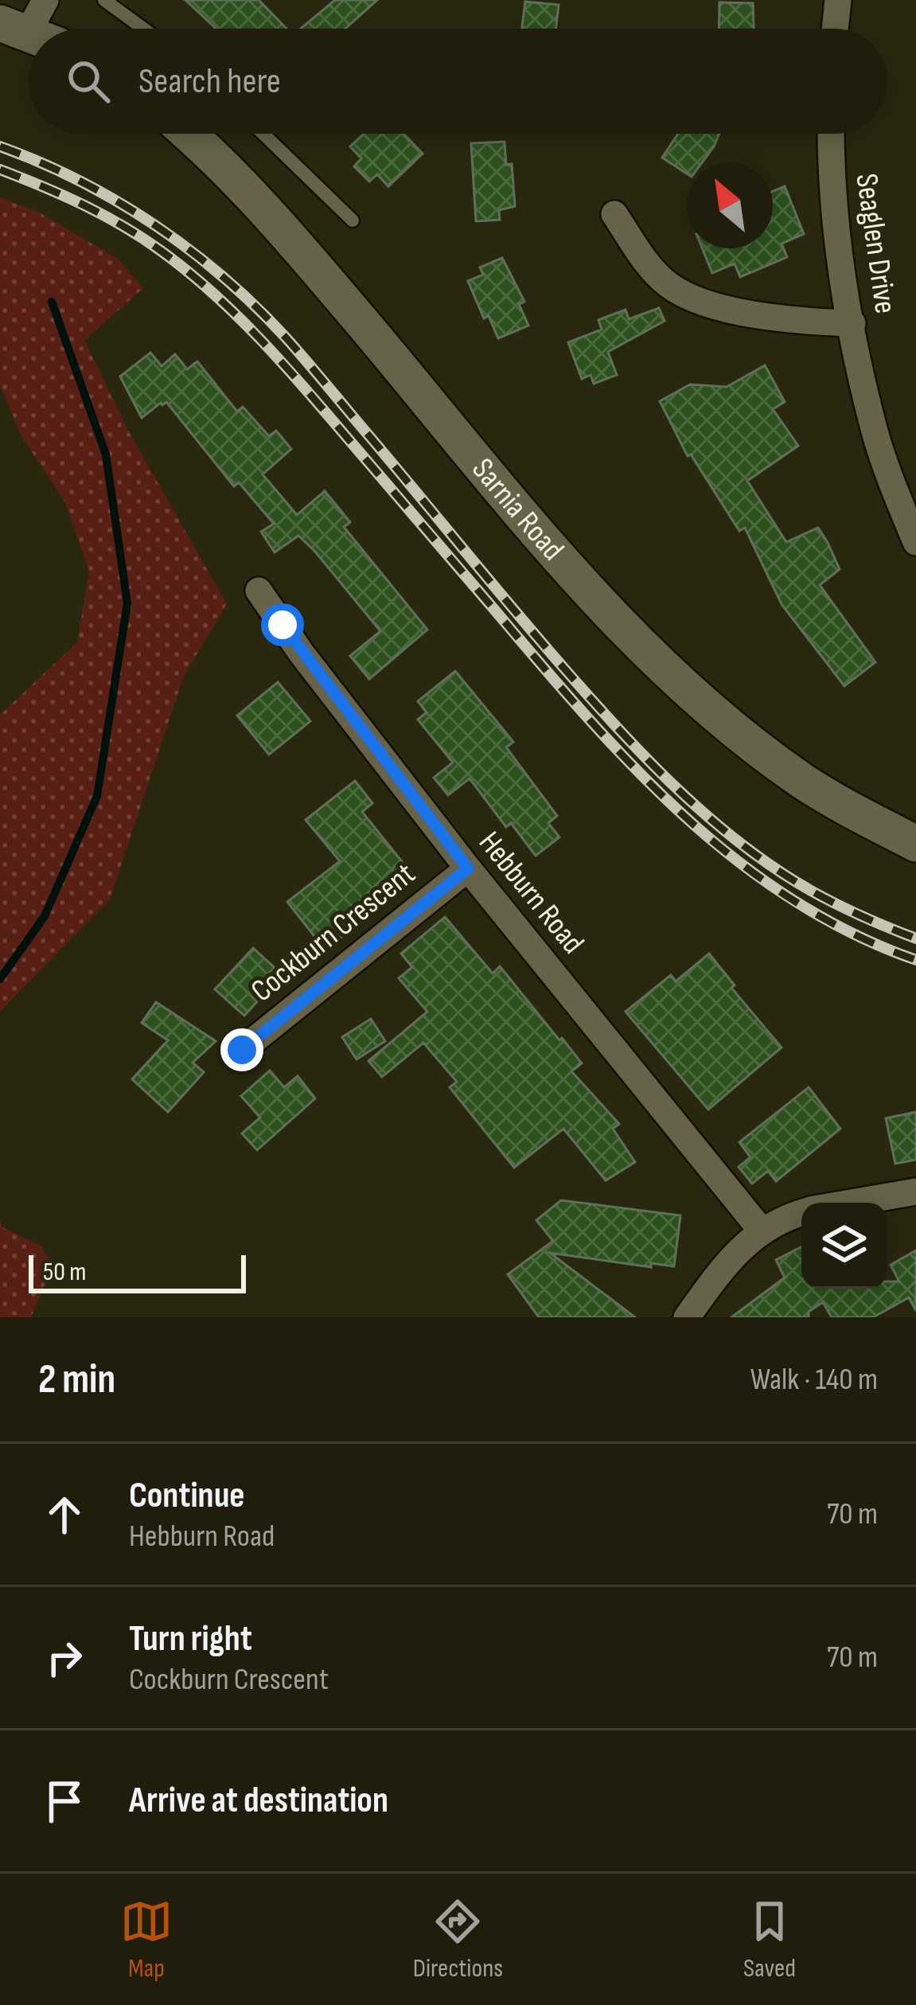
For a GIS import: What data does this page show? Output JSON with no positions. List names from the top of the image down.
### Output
{
  "streets": {
    "main road": ["Sarnia Road"],
    "street": ["Seaglen Drive", "Hebburn Road", "Cockburn Crescent"]
  },
  "crossings": [
    ["Hebburn Road", "Cockburn Crescent"]
  ],
  "scale_bar": "50 m",
  "north": "top left",
  "page": {
    "search": "Search here",
    "scale": "50 m",
    "heading": ["2 min", "Walk · 140 m"],
    "list": [
      ["Continue", "Hebburn Road", "70 m"],
      ["Turn right", "Cockburn Crescent", "70 m"],
      "Arrive at destination"
    ],
    "nav": ["Map", "Directions", "Saved"]
  }
}
